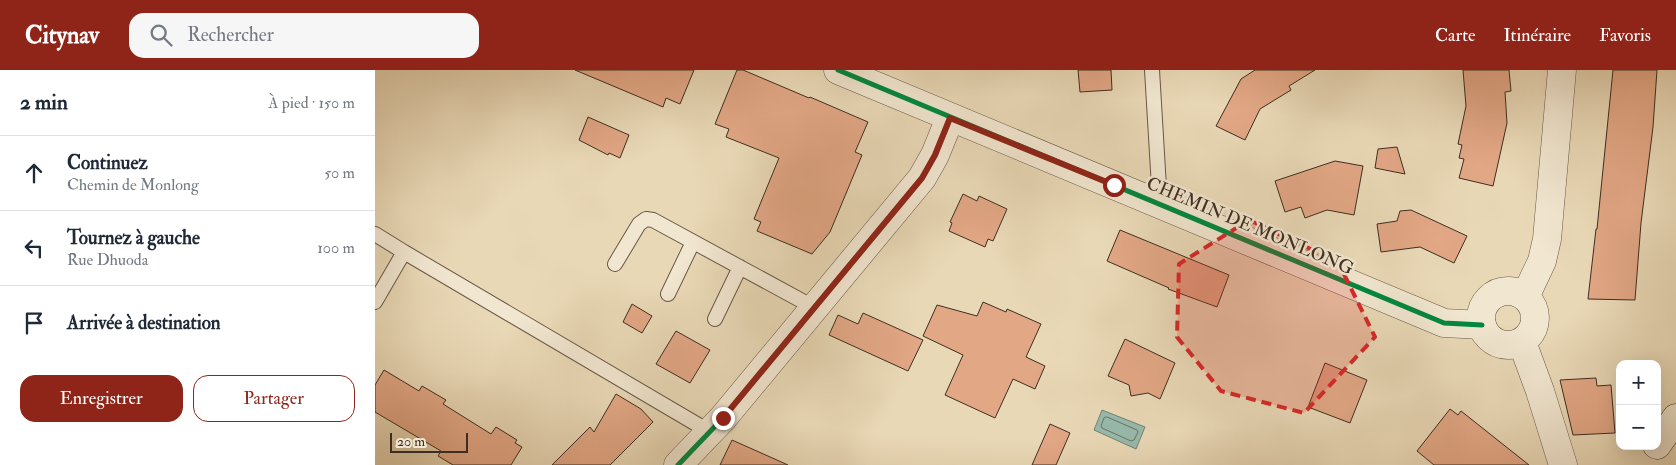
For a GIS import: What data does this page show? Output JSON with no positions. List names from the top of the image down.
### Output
{
  "streets": {
    "street": ["CHEMIN DE MONLONG"]
  },
  "scale_bar": "20 m",
  "page": {
    "header": "Citynav",
    "search": "Rechercher",
    "nav": ["Carte", "Itinéraire", "Favoris"],
    "heading": ["2 min", "À pied · 150 m"],
    "list": [
      ["Continuez", "Chemin de Monlong", "50 m"],
      ["Tournez à gauche", "Rue Dhuoda", "100 m"],
      "Arrivée à destination"
    ],
    "buttons": ["Enregistrer", "Partager"],
    "map_buttons": ["+", "−"],
    "scale": "20 m"
  }
}
